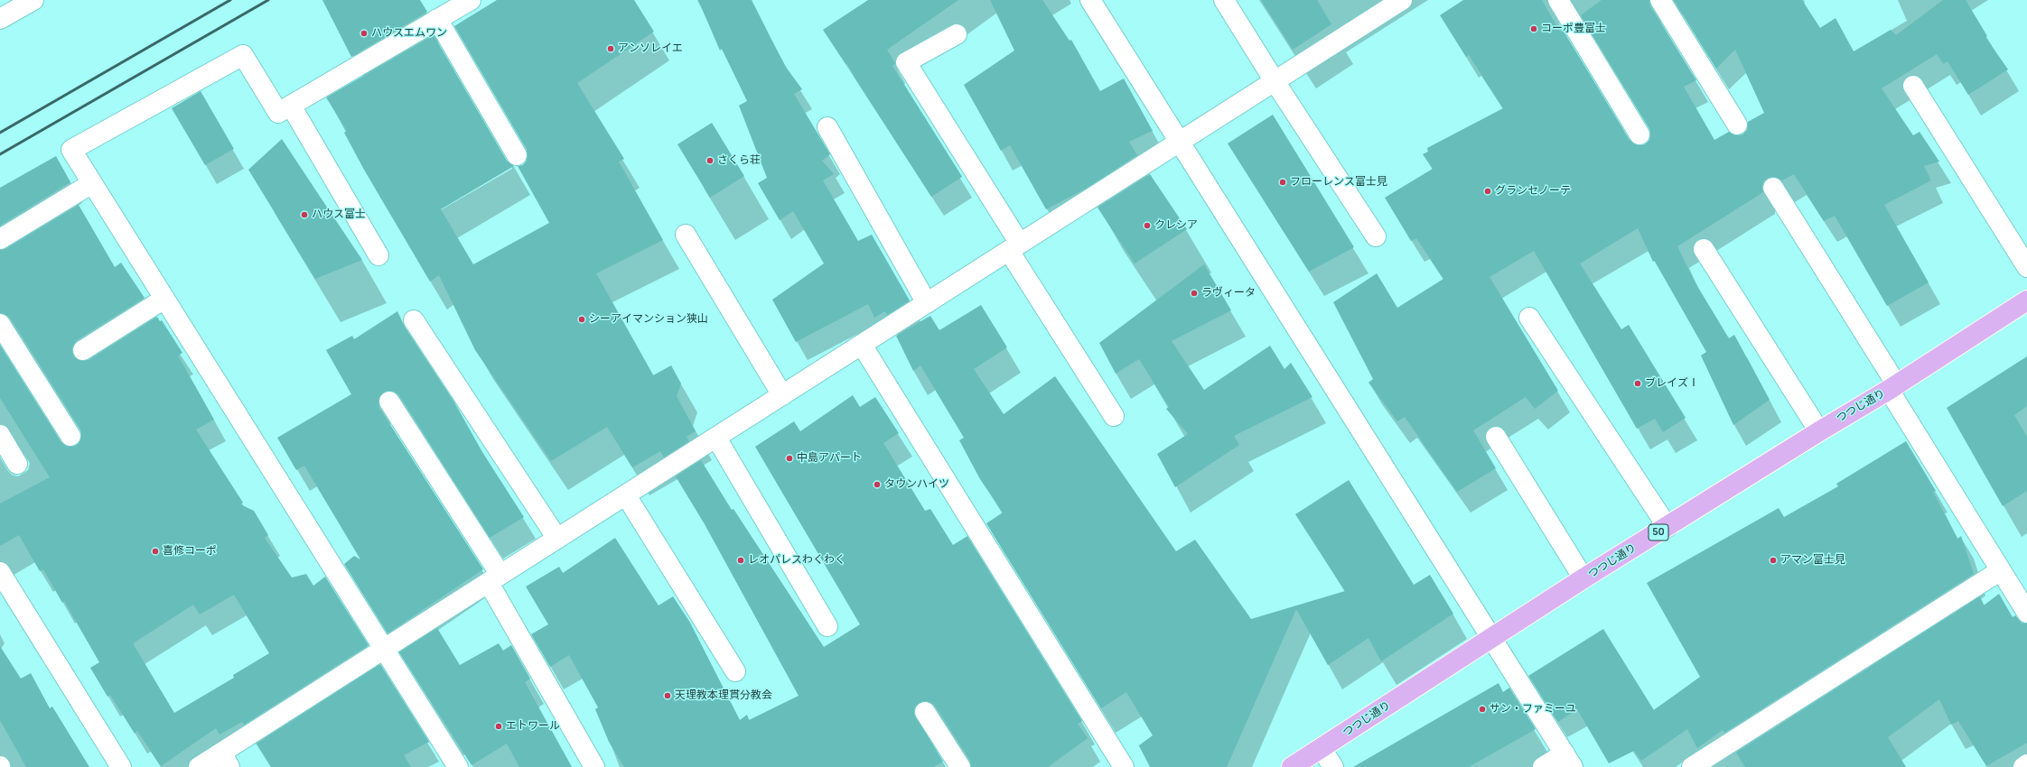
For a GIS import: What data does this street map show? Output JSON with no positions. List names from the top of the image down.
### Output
{
  "streets": {
    "main road": ["つつじ通り", "50"]
  },
  "places": [
    "コーポ豊富士",
    "ハウスエムワン",
    "アンソレイエ",
    "さくら荘",
    "フローレンス富士見",
    "グランセノーテ",
    "ハウス富士",
    "クレシア",
    "ラヴィータ",
    "シーアイマンション狭山",
    "ブレイズⅠ",
    "中島アパート",
    "タウンハイツ",
    "喜修コーポ",
    "レオパレスわくわく",
    "アマン富士見",
    "天理教本理貫分教会",
    "サン・ファミーユ",
    "エトワール"
  ]
}
